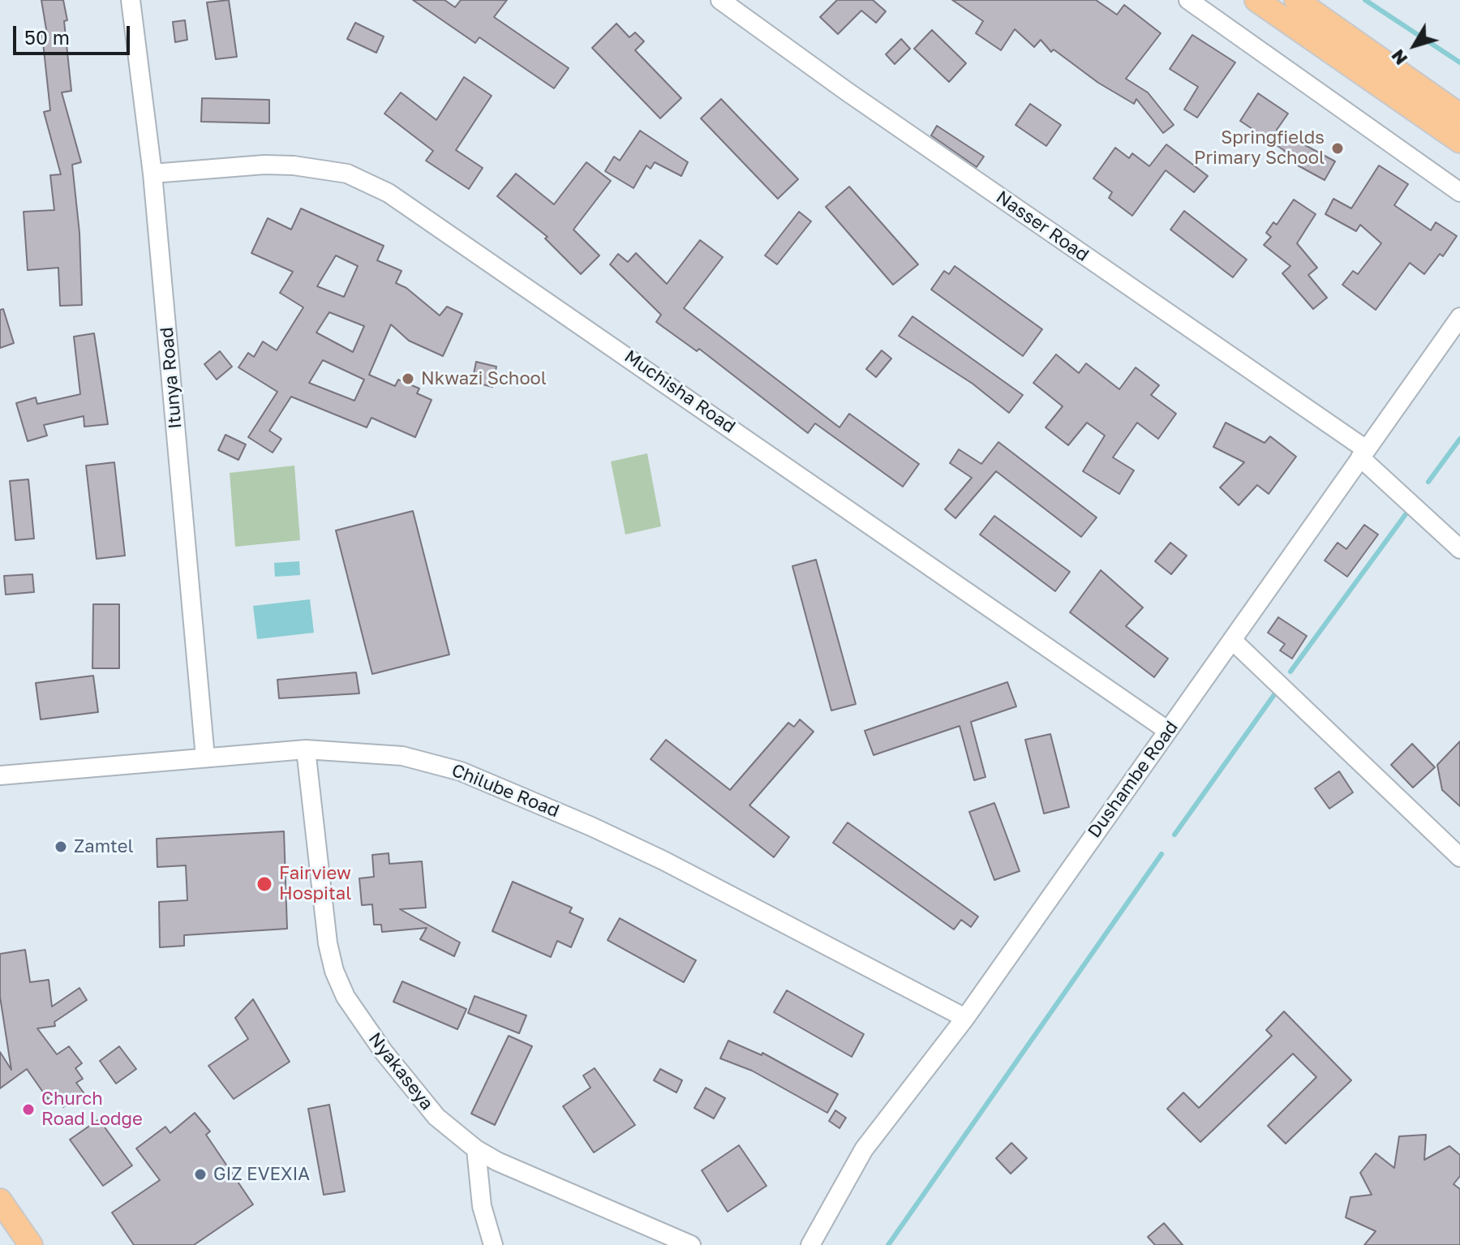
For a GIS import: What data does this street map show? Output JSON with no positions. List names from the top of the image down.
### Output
{
  "streets": {
    "street": [
      "Nasser Road",
      "Itunya Road",
      "Muchisha Road",
      "Dushambe Road",
      "Chilube Road",
      "Nyakaseya"
    ]
  },
  "crossings": [
    ["Nasser Road", "Dushambe Road"],
    ["Itunya Road", "Muchisha Road"],
    ["Itunya Road", "Chilube Road"],
    ["Muchisha Road", "Dushambe Road"],
    ["Dushambe Road", "Chilube Road"],
    ["Chilube Road", "Nyakaseya"]
  ],
  "places": [
    "Springfields Primary School",
    "Nkwazi School",
    "Zamtel",
    "Fairview Hospital",
    "Church Road Lodge",
    "GIZ EVEXIA"
  ],
  "scale_bar": "50 m",
  "north": "bottom left"
}
